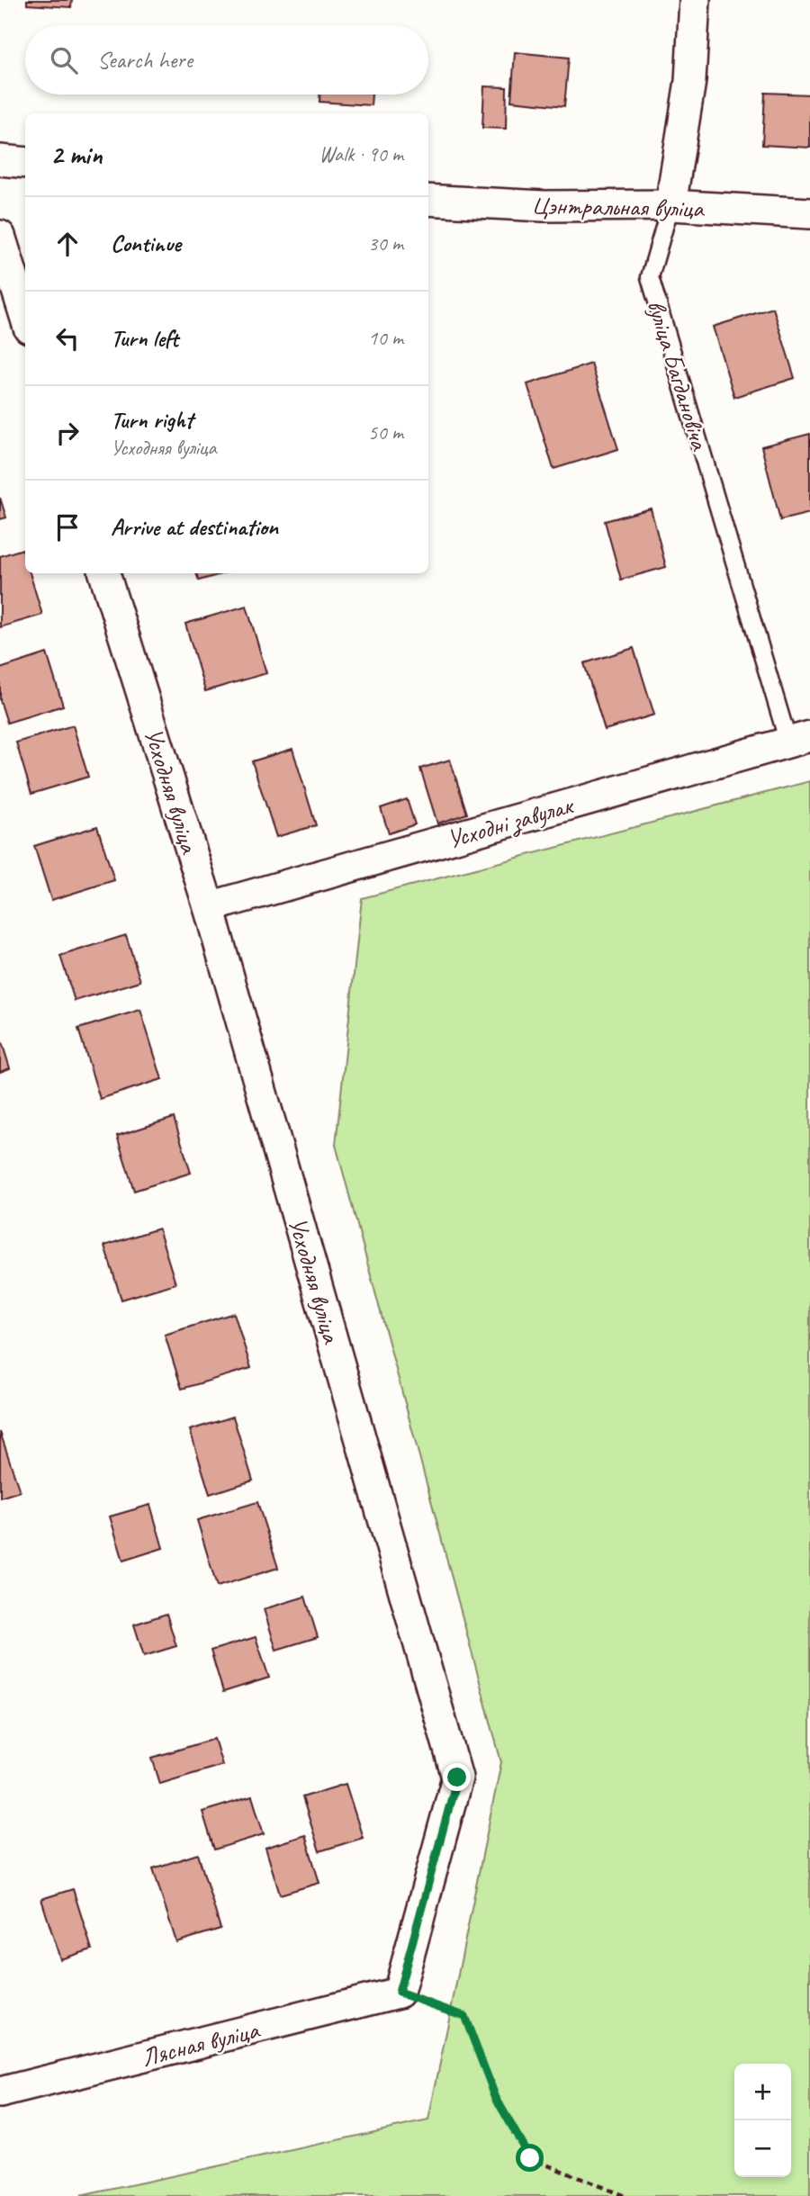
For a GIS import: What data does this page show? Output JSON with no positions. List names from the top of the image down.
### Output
{
  "streets": {
    "street": [
      "Цэнтральная вуліца",
      "вуліца Багдановіча",
      "Усходняя вуліца",
      "Усходні завулак",
      "Лясная вуліца"
    ]
  },
  "crossings": [
    ["Цэнтральная вуліца", "вуліца Багдановіча"],
    ["вуліца Багдановіча", "Усходні завулак"],
    ["Усходняя вуліца", "Усходні завулак"],
    ["Усходняя вуліца", "Лясная вуліца"]
  ],
  "page": {
    "search": "Search here",
    "heading": ["2 min", "Walk · 90 m"],
    "list": [
      ["Continue", "30 m"],
      ["Turn left", "10 m"],
      ["Turn right", "Усходняя вуліца", "50 m"],
      "Arrive at destination"
    ],
    "map_buttons": ["+", "−"]
  }
}
